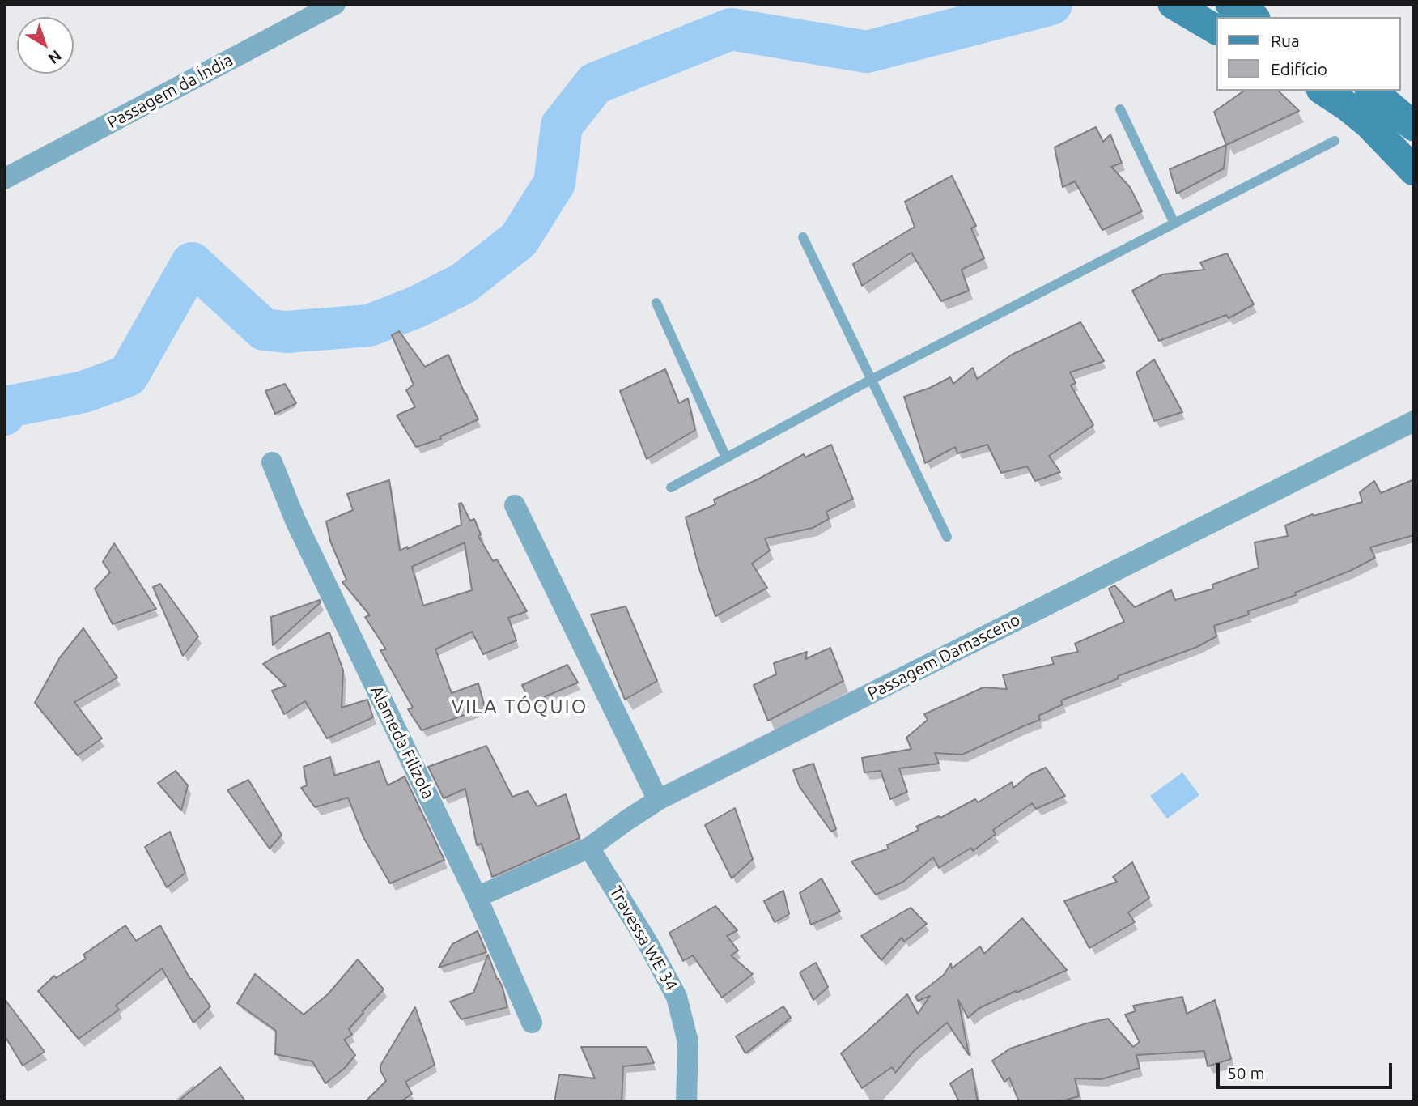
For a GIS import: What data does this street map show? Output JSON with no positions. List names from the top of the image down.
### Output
{
  "streets": {
    "street": [
      "Passagem da Índia",
      "Passagem Damasceno",
      "Alameda Filizola",
      "Travessa WE 34"
    ]
  },
  "crossings": [
    ["Passagem Damasceno", "Alameda Filizola"],
    ["Passagem Damasceno", "Travessa WE 34"]
  ],
  "districts": ["VILA TÓQUIO"],
  "legend": ["Rua", "Edifício"],
  "scale_bar": "50 m",
  "north": "bottom right"
}
